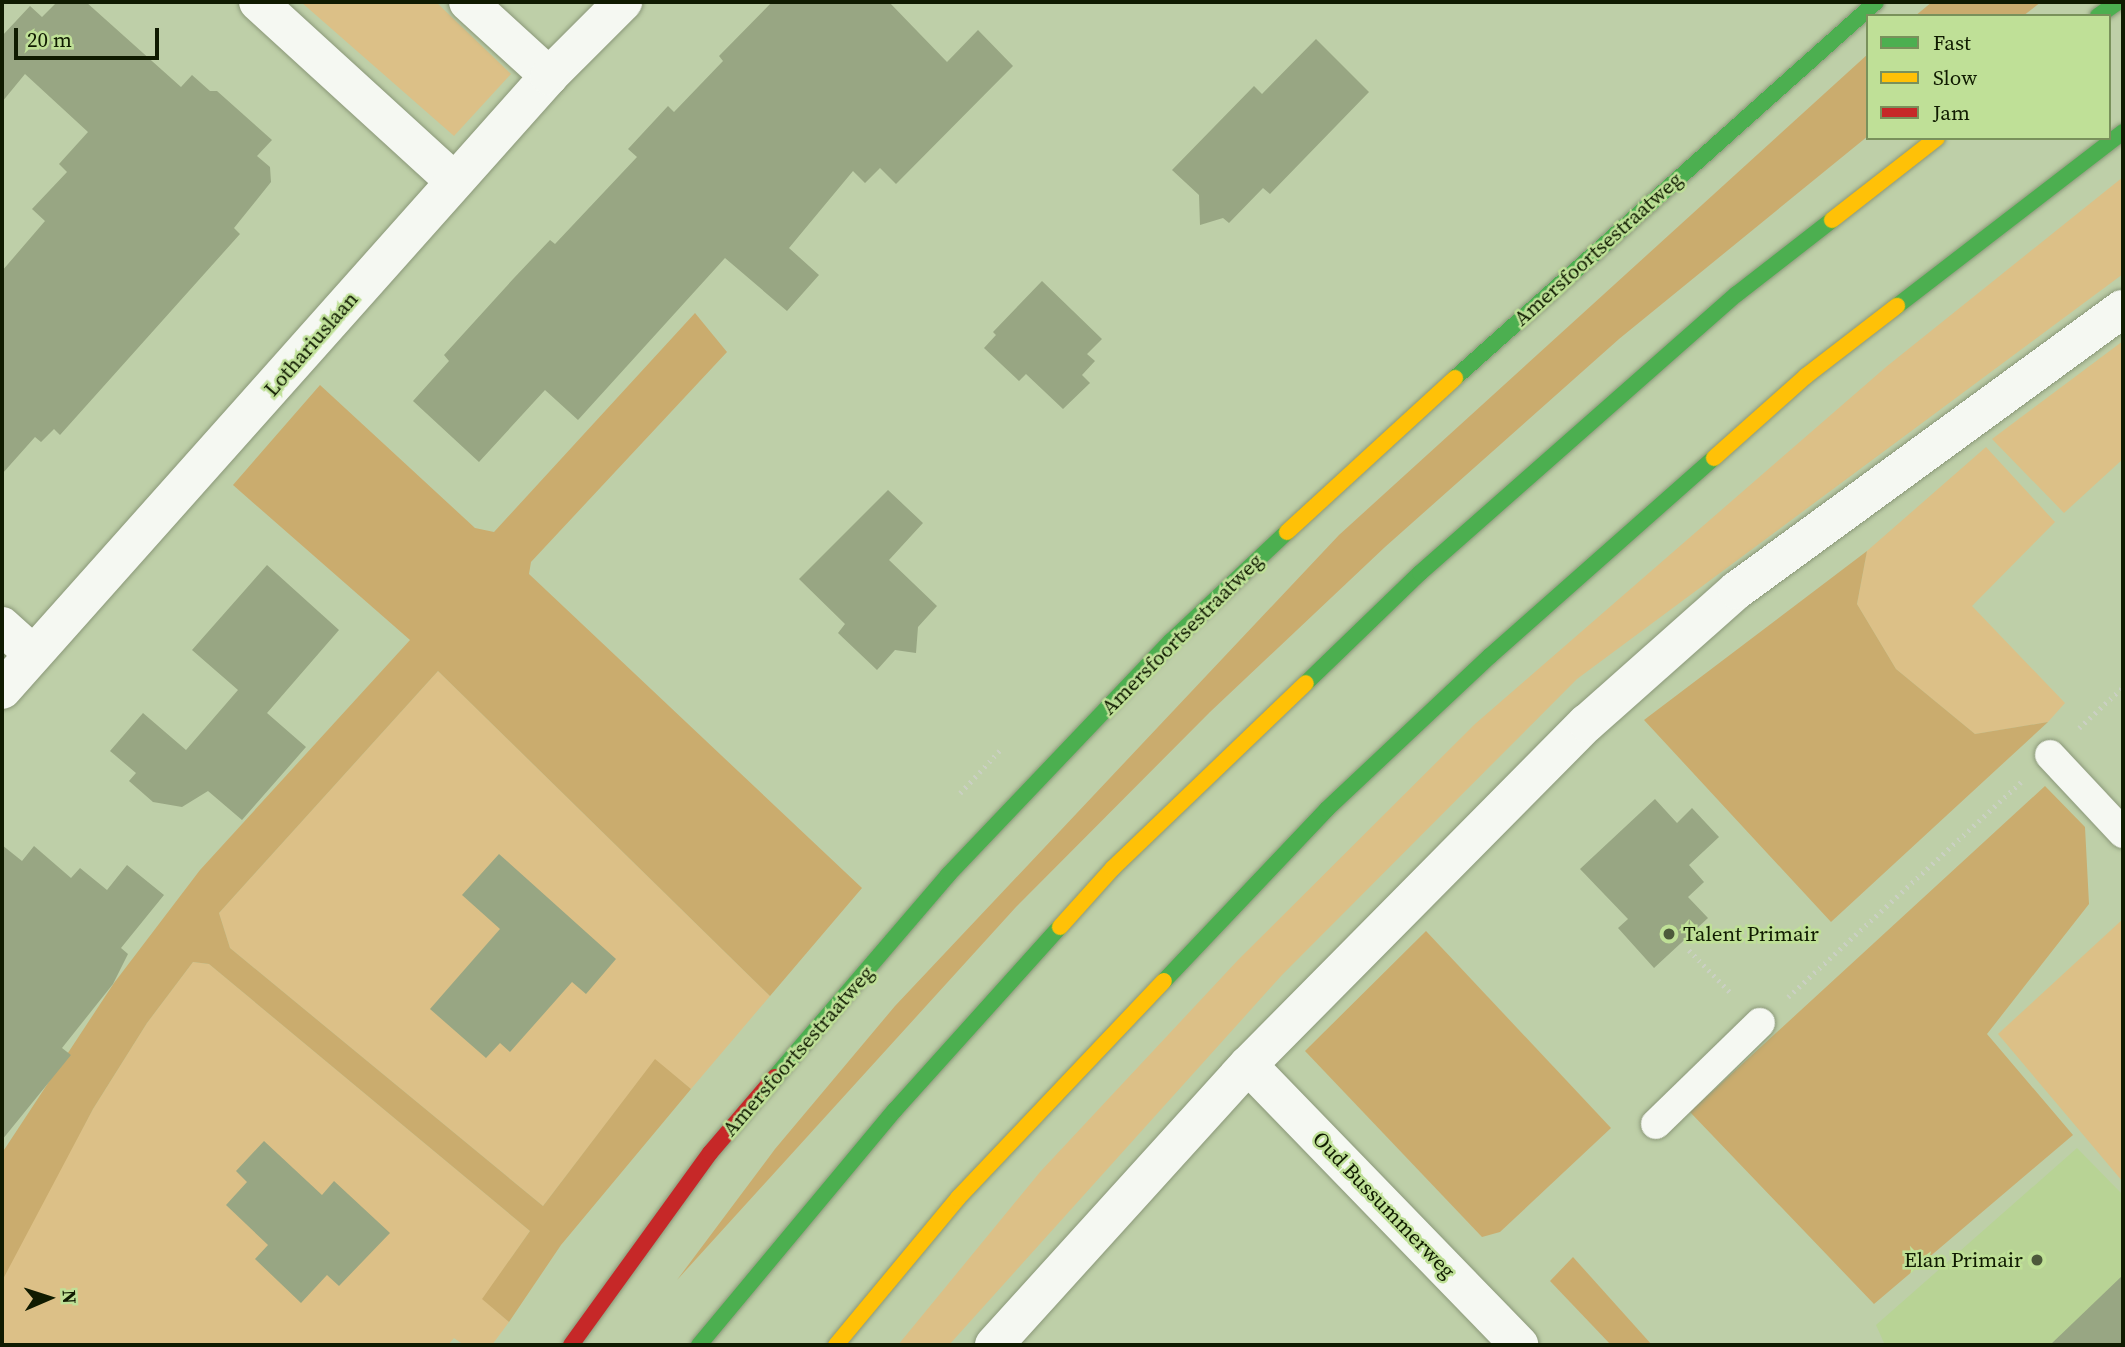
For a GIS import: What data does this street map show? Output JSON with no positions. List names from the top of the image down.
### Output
{
  "streets": {
    "main road": ["Amersfoortsestraatweg"],
    "street": ["Lothariuslaan", "Oud Bussummerweg"]
  },
  "places": ["Talent Primair", "Elan Primair"],
  "legend": ["Fast", "Slow", "Jam"],
  "scale_bar": "20 m",
  "north": "right"
}
